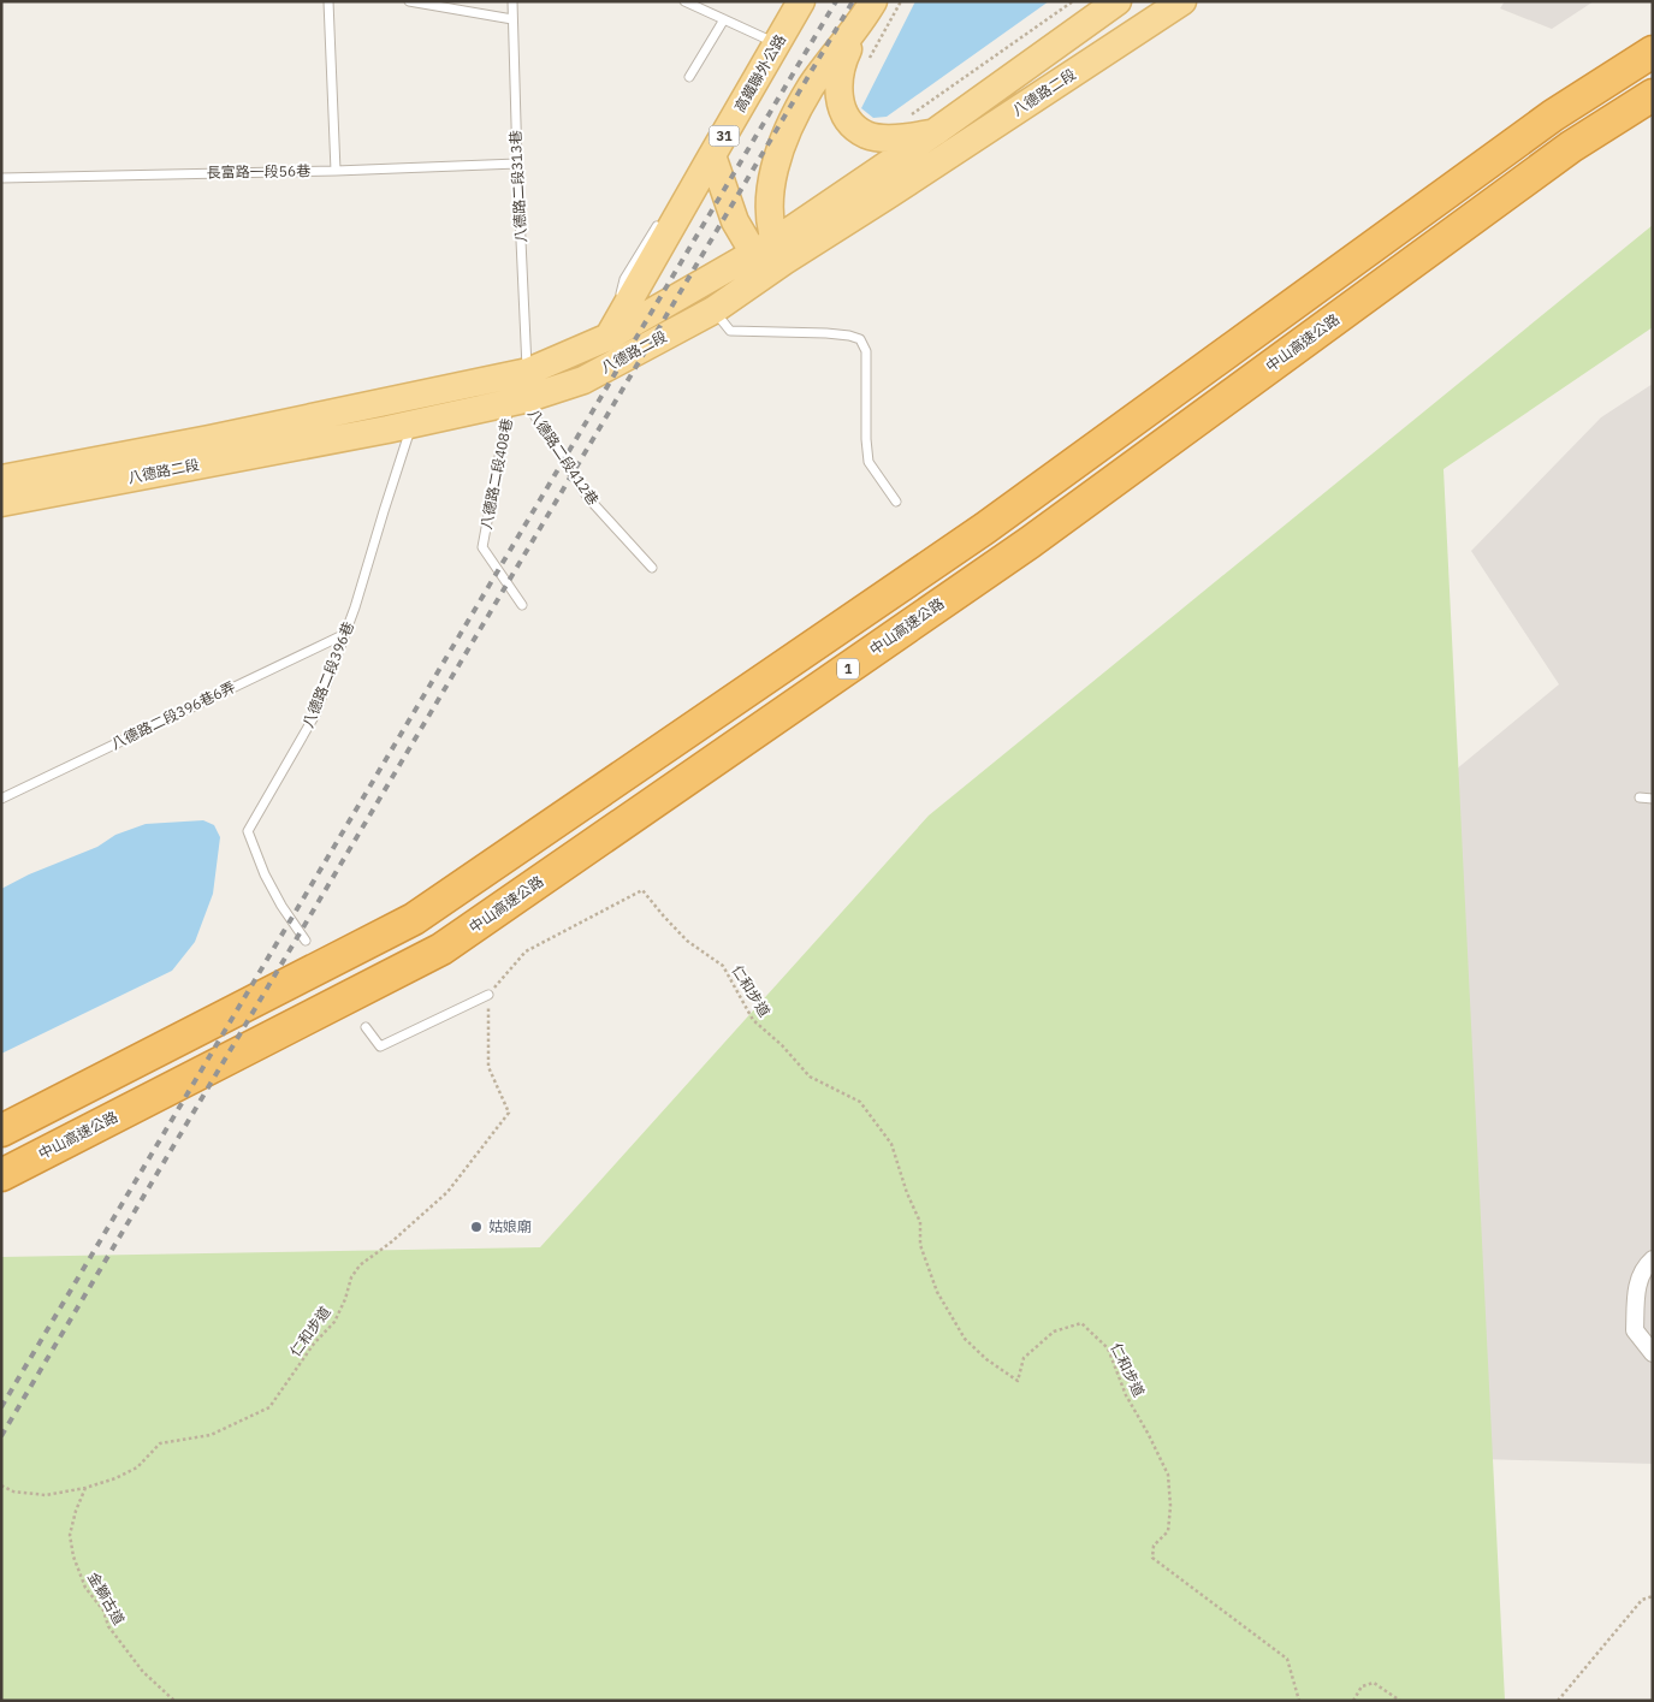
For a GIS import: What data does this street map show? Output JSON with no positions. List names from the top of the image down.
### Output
{
  "streets": {
    "highway": ["中山高速公路", "1"],
    "main road": ["高鐵聯外公路", "八德路二段", "31"],
    "lane": [
      "長富路一段56巷",
      "八德路二段313巷",
      "八德路二段412巷",
      "八德路二段408巷",
      "八德路二段396巷",
      "八德路二段396巷6弄"
    ],
    "path": ["仁和步道", "金獅古道"]
  },
  "crossings": [
    ["高鐵聯外公路", "31"],
    ["八德路二段", "31"],
    ["八德路二段", "八德路二段313巷"],
    ["八德路二段", "八德路二段412巷"],
    ["八德路二段", "八德路二段408巷"],
    ["八德路二段", "八德路二段396巷"],
    ["長富路一段56巷", "八德路二段313巷"],
    ["八德路二段412巷", "八德路二段408巷"],
    ["八德路二段396巷", "八德路二段396巷6弄"],
    ["仁和步道", "金獅古道"]
  ],
  "places": ["姑娘廟"]
}
